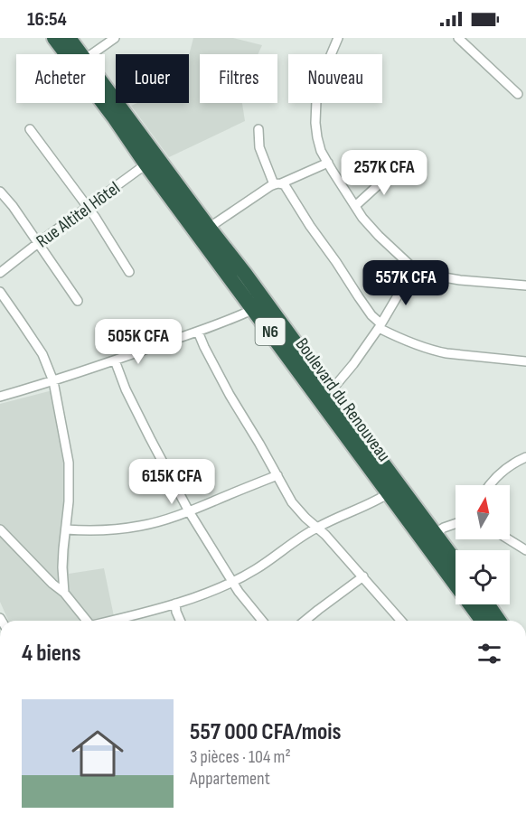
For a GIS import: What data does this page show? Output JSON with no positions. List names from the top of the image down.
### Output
{
  "streets": {
    "highway": ["N6", "Boulevard du Renouveau"],
    "street": ["Rue Altitel Hôtel"]
  },
  "crossings": [
    ["Rue Altitel Hôtel", "Boulevard du Renouveau"]
  ],
  "north": "top",
  "page": {
    "status": "16:54",
    "chip": [
      "Acheter",
      "Louer",
      "Filtres",
      "Nouveau"
    ],
    "price": [
      "257K CFA",
      "557K CFA",
      "505K CFA",
      "615K CFA"
    ],
    "heading": "4 biens",
    "list": [
      {
        "name": "557 000 CFA/mois",
        "note": "3 pièces · 104 m² · Appartement"
      }
    ]
  }
}
